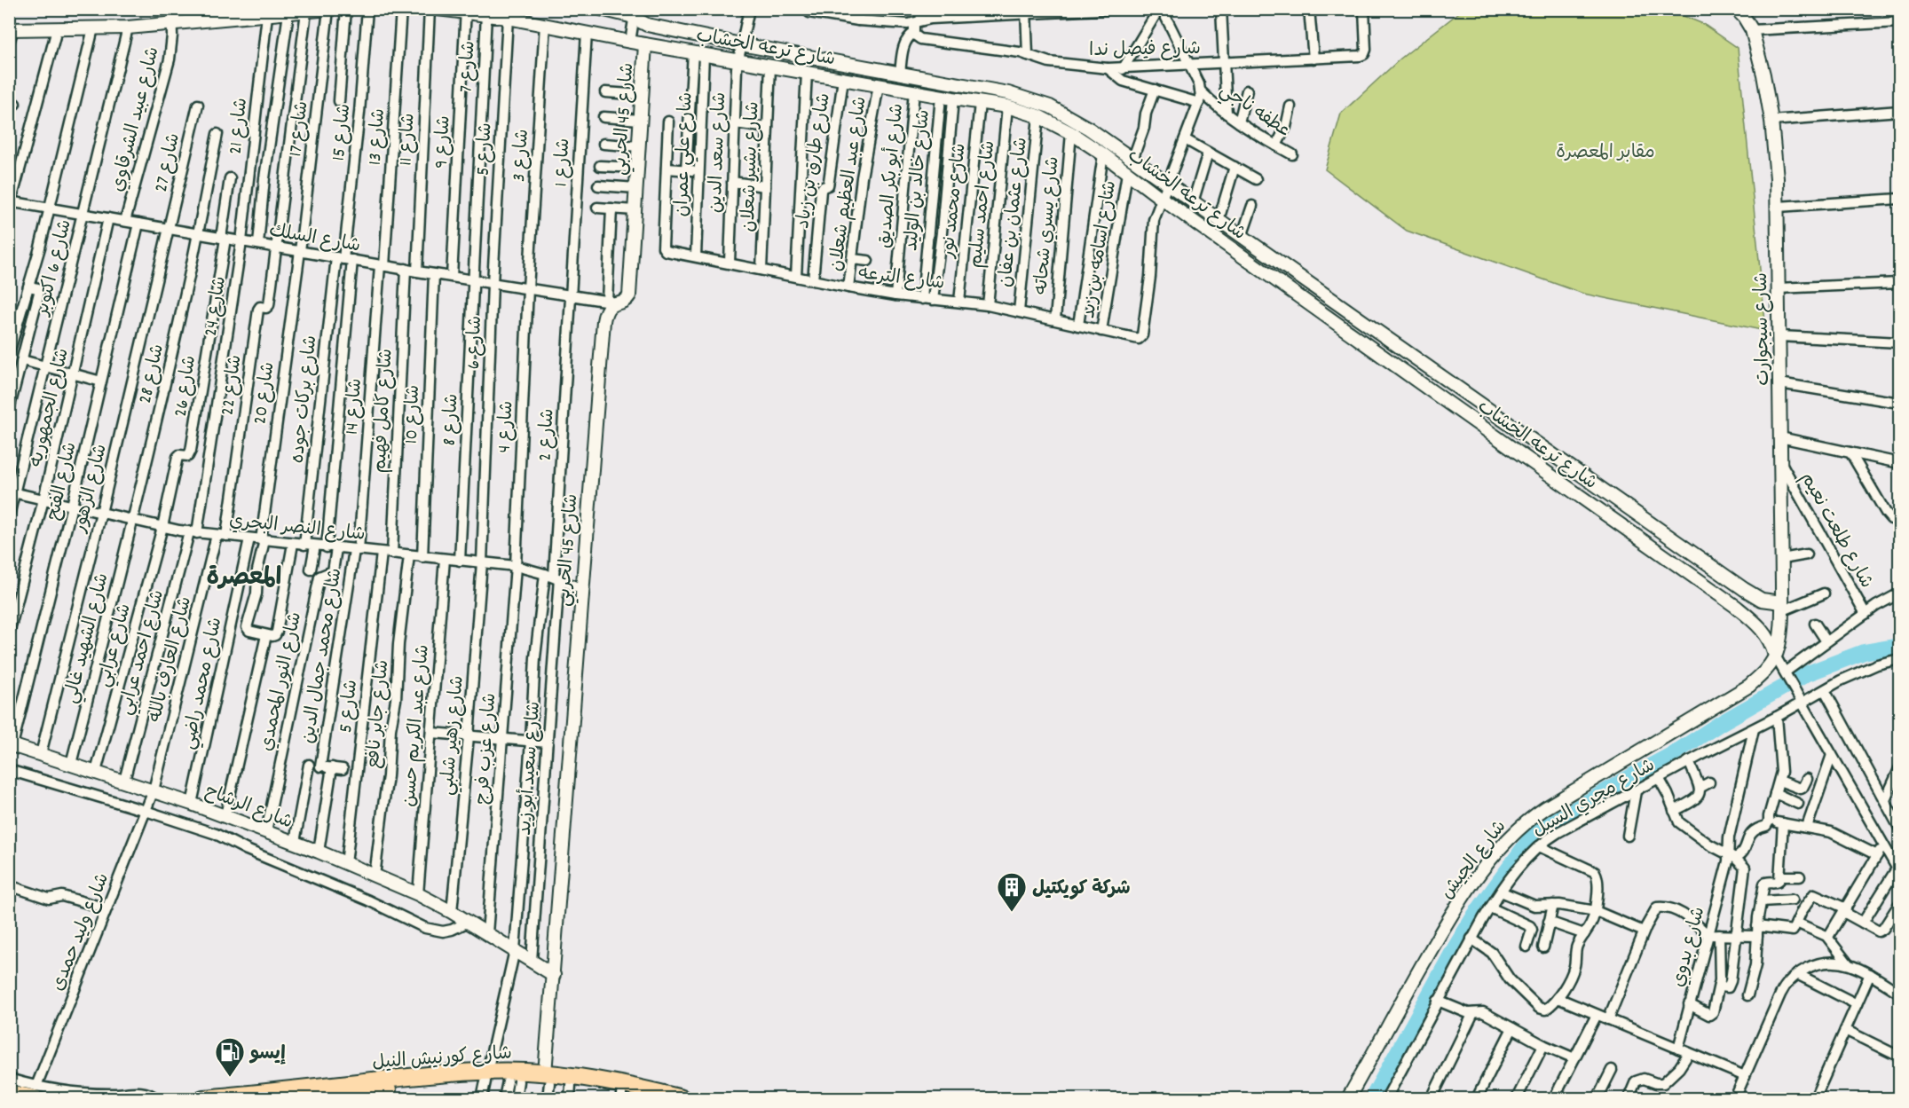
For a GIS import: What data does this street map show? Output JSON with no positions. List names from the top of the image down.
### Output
{
  "streets": {
    "highway": ["شارع كورنيش النيل"],
    "street": [
      "شارع ترعه الخشاب",
      "شارع فيصل ندا",
      "شارع 7",
      "عطفه ناجي",
      "شارع عبيد الشرقاوي",
      "شارع 45 الحربي",
      "شارع 21",
      "شارع 17",
      "شارع 15",
      "شارع 13",
      "شارع 11",
      "شارع 9",
      "شارع 5",
      "شارع سعد الدين",
      "شارع علي عمران",
      "شارع 3",
      "شارع طارق بن زياد",
      "شارع 27",
      "شارع 1",
      "شارع بشير شعلان",
      "شارع أبو بكر الصديق",
      "شارع خالد بن الوليد",
      "شارع عبد العظيم شعلان",
      "شارع محمد نور",
      "شارع احمد سليم",
      "شارع عثمان بن عفان",
      "شارع يسري شحاته",
      "شارع السلك",
      "شارع اسامه بن زيد",
      "شارع 6 اكتوبر",
      "شارع الترعه",
      "شارع 24",
      "شارع سيجوارت",
      "شارع 6",
      "شارع 28",
      "شارع 22",
      "شارع 26",
      "شارع 20",
      "شارع بركات جوده",
      "شارع 14",
      "شارع الجمهوريه",
      "شارع كامل فهيم",
      "شارع 10",
      "شارع 8",
      "شارع 4",
      "شارع 2",
      "شارع الفتح",
      "شارع الزهور",
      "شارع النصر البحري",
      "شارع طلعت نعيم",
      "شارع الشهيد غالي",
      "شارع عرابي",
      "شارع احمد عرابي",
      "شارع محمد جمال الدين",
      "شارع العارف بالله",
      "شارع النور المحمدي",
      "شارع محمد راضي",
      "شارع جابر نافع",
      "شارع عبد الكريم حسن",
      "شارع زهير شلبي",
      "شارع عزب فرج",
      "شارع سعيد أبو زيد",
      "شارع مجري السيل",
      "شارع الرشاح",
      "شارع الجيش",
      "شارع وليد حمدى",
      "شارع بدوي"
    ]
  },
  "crossings": [
    ["شارع ترعه الخشاب", "شارع 7"],
    ["شارع ترعه الخشاب", "شارع 45 الحربي"],
    ["شارع ترعه الخشاب", "شارع 9"],
    ["شارع ترعه الخشاب", "شارع 5"],
    ["شارع ترعه الخشاب", "شارع سعد الدين"],
    ["شارع ترعه الخشاب", "شارع علي عمران"],
    ["شارع ترعه الخشاب", "شارع 3"],
    ["شارع ترعه الخشاب", "شارع طارق بن زياد"],
    ["شارع ترعه الخشاب", "شارع 1"],
    ["شارع ترعه الخشاب", "شارع بشير شعلان"],
    ["شارع ترعه الخشاب", "شارع أبو بكر الصديق"],
    ["شارع ترعه الخشاب", "شارع خالد بن الوليد"],
    ["شارع ترعه الخشاب", "شارع عبد العظيم شعلان"],
    ["شارع ترعه الخشاب", "شارع محمد نور"],
    ["شارع ترعه الخشاب", "شارع احمد سليم"],
    ["شارع ترعه الخشاب", "شارع عثمان بن عفان"],
    ["شارع ترعه الخشاب", "شارع يسري شحاته"],
    ["شارع ترعه الخشاب", "شارع اسامه بن زيد"],
    ["شارع ترعه الخشاب", "شارع الترعه"],
    ["شارع ترعه الخشاب", "شارع سيجوارت"],
    ["شارع ترعه الخشاب", "شارع مجري السيل"],
    ["شارع ترعه الخشاب", "شارع الجيش"],
    ["شارع 7", "شارع السلك"],
    ["شارع 7", "شارع 8"],
    ["شارع عبيد الشرقاوي", "شارع السلك"],
    ["شارع 45 الحربي", "شارع السلك"],
    ["شارع 45 الحربي", "شارع النصر البحري"],
    ["شارع 45 الحربي", "شارع الرشاح"],
    ["شارع 45 الحربي", "شارع كورنيش النيل"],
    ["شارع 21", "شارع السلك"],
    ["شارع 21", "شارع 24"],
    ["شارع 17", "شارع السلك"],
    ["شارع 17", "شارع 20"],
    ["شارع 15", "شارع السلك"],
    ["شارع 15", "شارع بركات جوده"],
    ["شارع 13", "شارع السلك"],
    ["شارع 13", "شارع 14"],
    ["شارع 11", "شارع السلك"],
    ["شارع 9", "شارع السلك"],
    ["شارع 5", "شارع السلك"],
    ["شارع 5", "شارع 6"],
    ["شارع 5", "شارع النصر البحري"],
    ["شارع 5", "شارع الرشاح"],
    ["شارع سعد الدين", "شارع الترعه"],
    ["شارع علي عمران", "شارع الترعه"],
    ["شارع 3", "شارع السلك"],
    ["شارع 3", "شارع 4"],
    ["شارع طارق بن زياد", "شارع الترعه"],
    ["شارع 27", "شارع السلك"],
    ["شارع 27", "شارع الزهور"],
    ["شارع 1", "شارع السلك"],
    ["شارع 1", "شارع 2"],
    ["شارع بشير شعلان", "شارع الترعه"],
    ["شارع أبو بكر الصديق", "شارع الترعه"],
    ["شارع خالد بن الوليد", "شارع الترعه"],
    ["شارع عبد العظيم شعلان", "شارع الترعه"],
    ["شارع محمد نور", "شارع الترعه"],
    ["شارع احمد سليم", "شارع الترعه"],
    ["شارع عثمان بن عفان", "شارع الترعه"],
    ["شارع يسري شحاته", "شارع الترعه"],
    ["شارع السلك", "شارع 6 اكتوبر"],
    ["شارع السلك", "شارع 24"],
    ["شارع السلك", "شارع 6"],
    ["شارع السلك", "شارع 28"],
    ["شارع السلك", "شارع 22"],
    ["شارع السلك", "شارع 26"],
    ["شارع السلك", "شارع 20"],
    ["شارع السلك", "شارع بركات جوده"],
    ["شارع السلك", "شارع 14"],
    ["شارع السلك", "شارع الجمهوريه"],
    ["شارع السلك", "شارع كامل فهيم"],
    ["شارع السلك", "شارع 10"],
    ["شارع السلك", "شارع 8"],
    ["شارع السلك", "شارع 4"],
    ["شارع السلك", "شارع 2"],
    ["شارع السلك", "شارع الفتح"],
    ["شارع السلك", "شارع الزهور"],
    ["شارع اسامه بن زيد", "شارع الترعه"],
    ["شارع 6 اكتوبر", "شارع النصر البحري"],
    ["شارع 24", "شارع النصر البحري"],
    ["شارع 24", "شارع احمد عرابي"],
    ["شارع سيجوارت", "شارع طلعت نعيم"],
    ["شارع سيجوارت", "شارع الجيش"],
    ["شارع 6", "شارع النصر البحري"],
    ["شارع 6", "شارع زهير شلبي"],
    ["شارع 28", "شارع النصر البحري"],
    ["شارع 28", "شارع الشهيد غالي"],
    ["شارع 22", "شارع النصر البحري"],
    ["شارع 22", "شارع العارف بالله"],
    ["شارع 26", "شارع النصر البحري"],
    ["شارع 26", "شارع عرابي"],
    ["شارع 20", "شارع النصر البحري"],
    ["شارع بركات جوده", "شارع النصر البحري"],
    ["شارع 14", "شارع النصر البحري"],
    ["شارع 14", "شارع محمد جمال الدين"],
    ["شارع الجمهوريه", "شارع النصر البحري"],
    ["شارع كامل فهيم", "شارع النصر البحري"],
    ["شارع 10", "شارع النصر البحري"],
    ["شارع 8", "شارع النصر البحري"],
    ["شارع 4", "شارع النصر البحري"],
    ["شارع 4", "شارع عزب فرج"],
    ["شارع 2", "شارع النصر البحري"],
    ["شارع 2", "شارع سعيد أبو زيد"],
    ["شارع الفتح", "شارع النصر البحري"],
    ["شارع الفتح", "شارع الرشاح"],
    ["شارع الزهور", "شارع النصر البحري"],
    ["شارع الزهور", "شارع الرشاح"],
    ["شارع النصر البحري", "شارع الشهيد غالي"],
    ["شارع النصر البحري", "شارع عرابي"],
    ["شارع النصر البحري", "شارع احمد عرابي"],
    ["شارع النصر البحري", "شارع محمد جمال الدين"],
    ["شارع النصر البحري", "شارع العارف بالله"],
    ["شارع النصر البحري", "شارع النور المحمدي"],
    ["شارع النصر البحري", "شارع محمد راضي"],
    ["شارع النصر البحري", "شارع جابر نافع"],
    ["شارع النصر البحري", "شارع عبد الكريم حسن"],
    ["شارع النصر البحري", "شارع زهير شلبي"],
    ["شارع النصر البحري", "شارع عزب فرج"],
    ["شارع النصر البحري", "شارع سعيد أبو زيد"],
    ["شارع الشهيد غالي", "شارع الرشاح"],
    ["شارع عرابي", "شارع الرشاح"],
    ["شارع احمد عرابي", "شارع الرشاح"],
    ["شارع العارف بالله", "شارع الرشاح"],
    ["شارع العارف بالله", "شارع وليد حمدى"],
    ["شارع النور المحمدي", "شارع الرشاح"],
    ["شارع محمد راضي", "شارع الرشاح"],
    ["شارع جابر نافع", "شارع الرشاح"],
    ["شارع عبد الكريم حسن", "شارع الرشاح"],
    ["شارع زهير شلبي", "شارع الرشاح"],
    ["شارع عزب فرج", "شارع الرشاح"],
    ["شارع سعيد أبو زيد", "شارع الرشاح"],
    ["شارع الرشاح", "شارع وليد حمدى"]
  ],
  "districts": ["المعصرة"],
  "parks": ["مقابر المعصرة"],
  "places": {
    "building": ["شركة كويكتيل"],
    "fuel station": ["إيسو"]
  }
}
